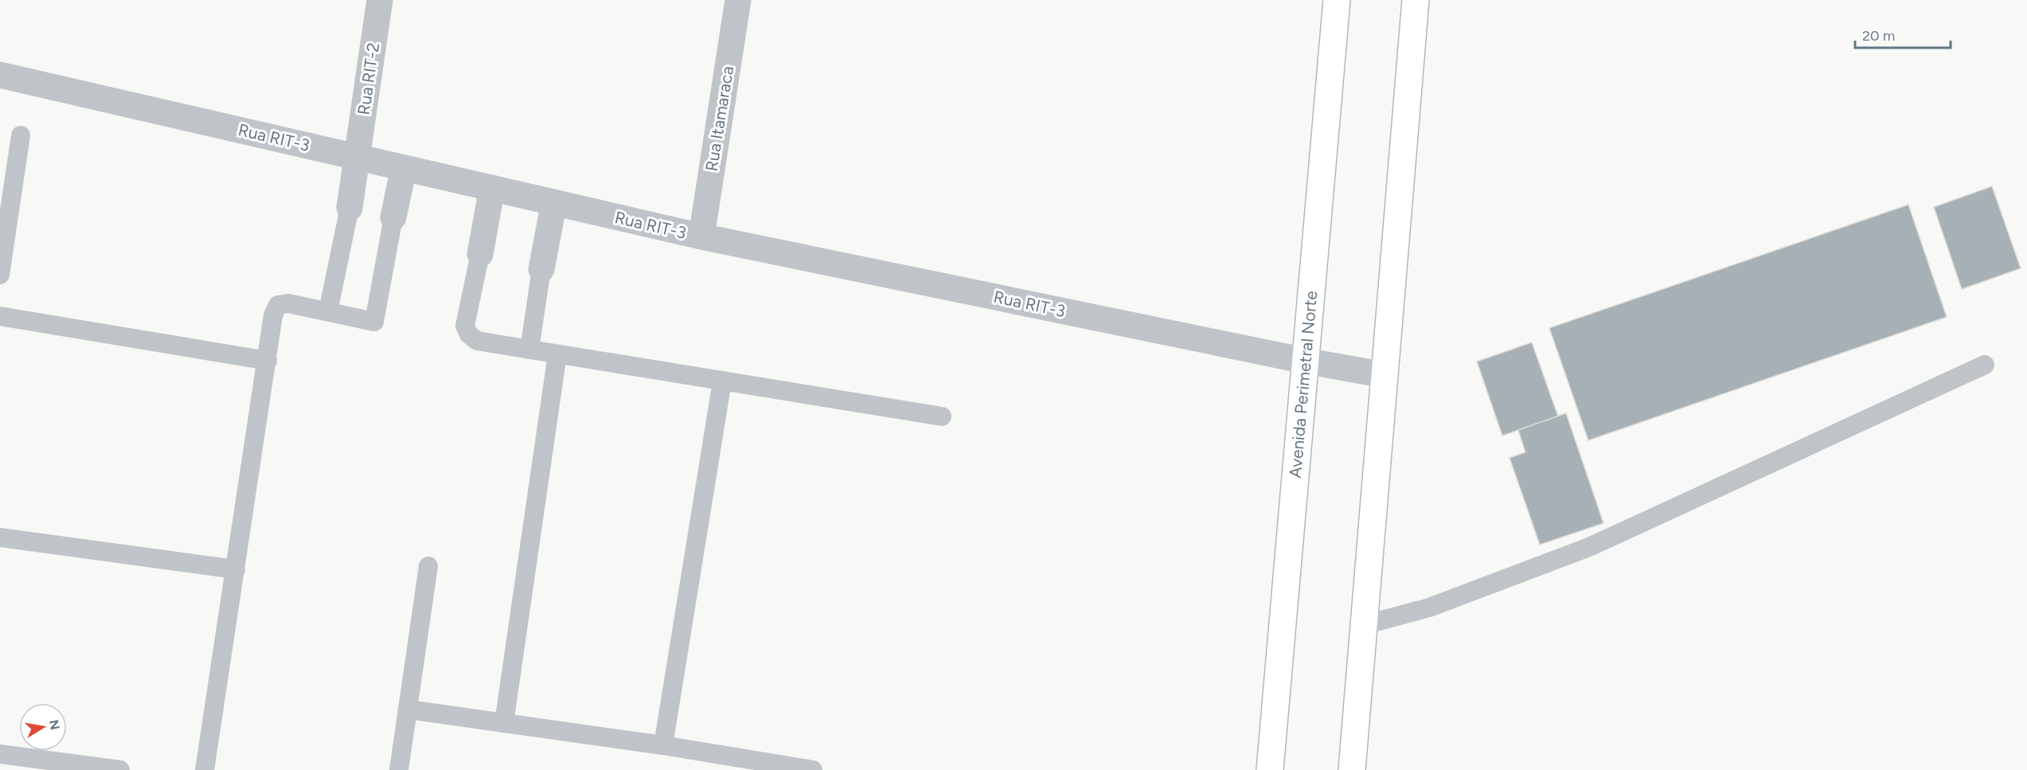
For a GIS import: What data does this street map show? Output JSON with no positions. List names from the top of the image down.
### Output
{
  "streets": {
    "highway": ["Avenida Perimetral Norte"],
    "street": ["Rua RIT-2", "Rua Itamaraca", "Rua RIT-3"]
  },
  "crossings": [
    ["Rua RIT-2", "Rua RIT-3"],
    ["Rua Itamaraca", "Rua RIT-3"],
    ["Rua RIT-3", "Avenida Perimetral Norte"]
  ],
  "scale_bar": "20 m",
  "north": "right"
}
